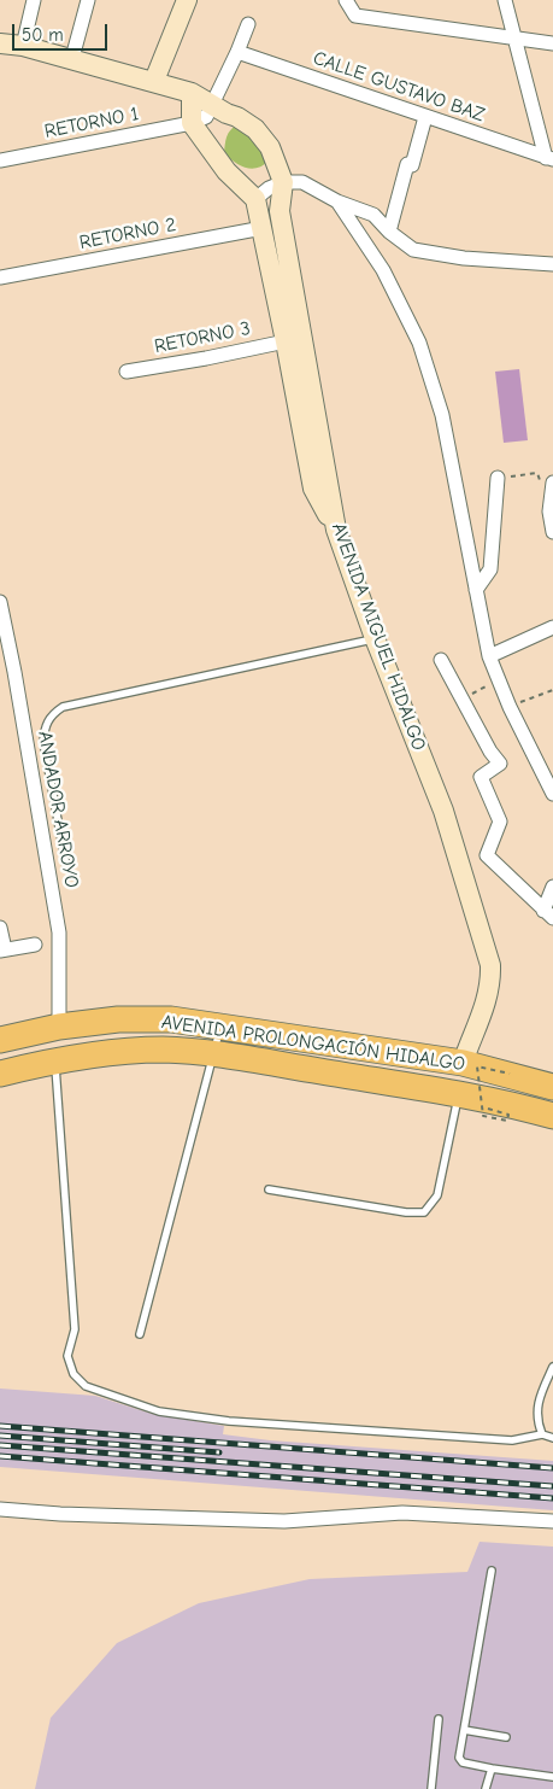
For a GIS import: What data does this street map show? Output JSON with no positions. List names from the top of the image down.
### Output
{
  "streets": {
    "highway": ["AVENIDA PROLONGACIÓN HIDALGO"],
    "street": [
      "CALLE GUSTAVO BAZ",
      "RETORNO 1",
      "RETORNO 2",
      "RETORNO 3",
      "AVENIDA MIGUEL HIDALGO",
      "ANDADOR ARROYO"
    ]
  },
  "crossings": [
    ["AVENIDA MIGUEL HIDALGO", "AVENIDA PROLONGACIÓN HIDALGO"],
    ["ANDADOR ARROYO", "AVENIDA PROLONGACIÓN HIDALGO"]
  ],
  "scale_bar": "50 m"
}
